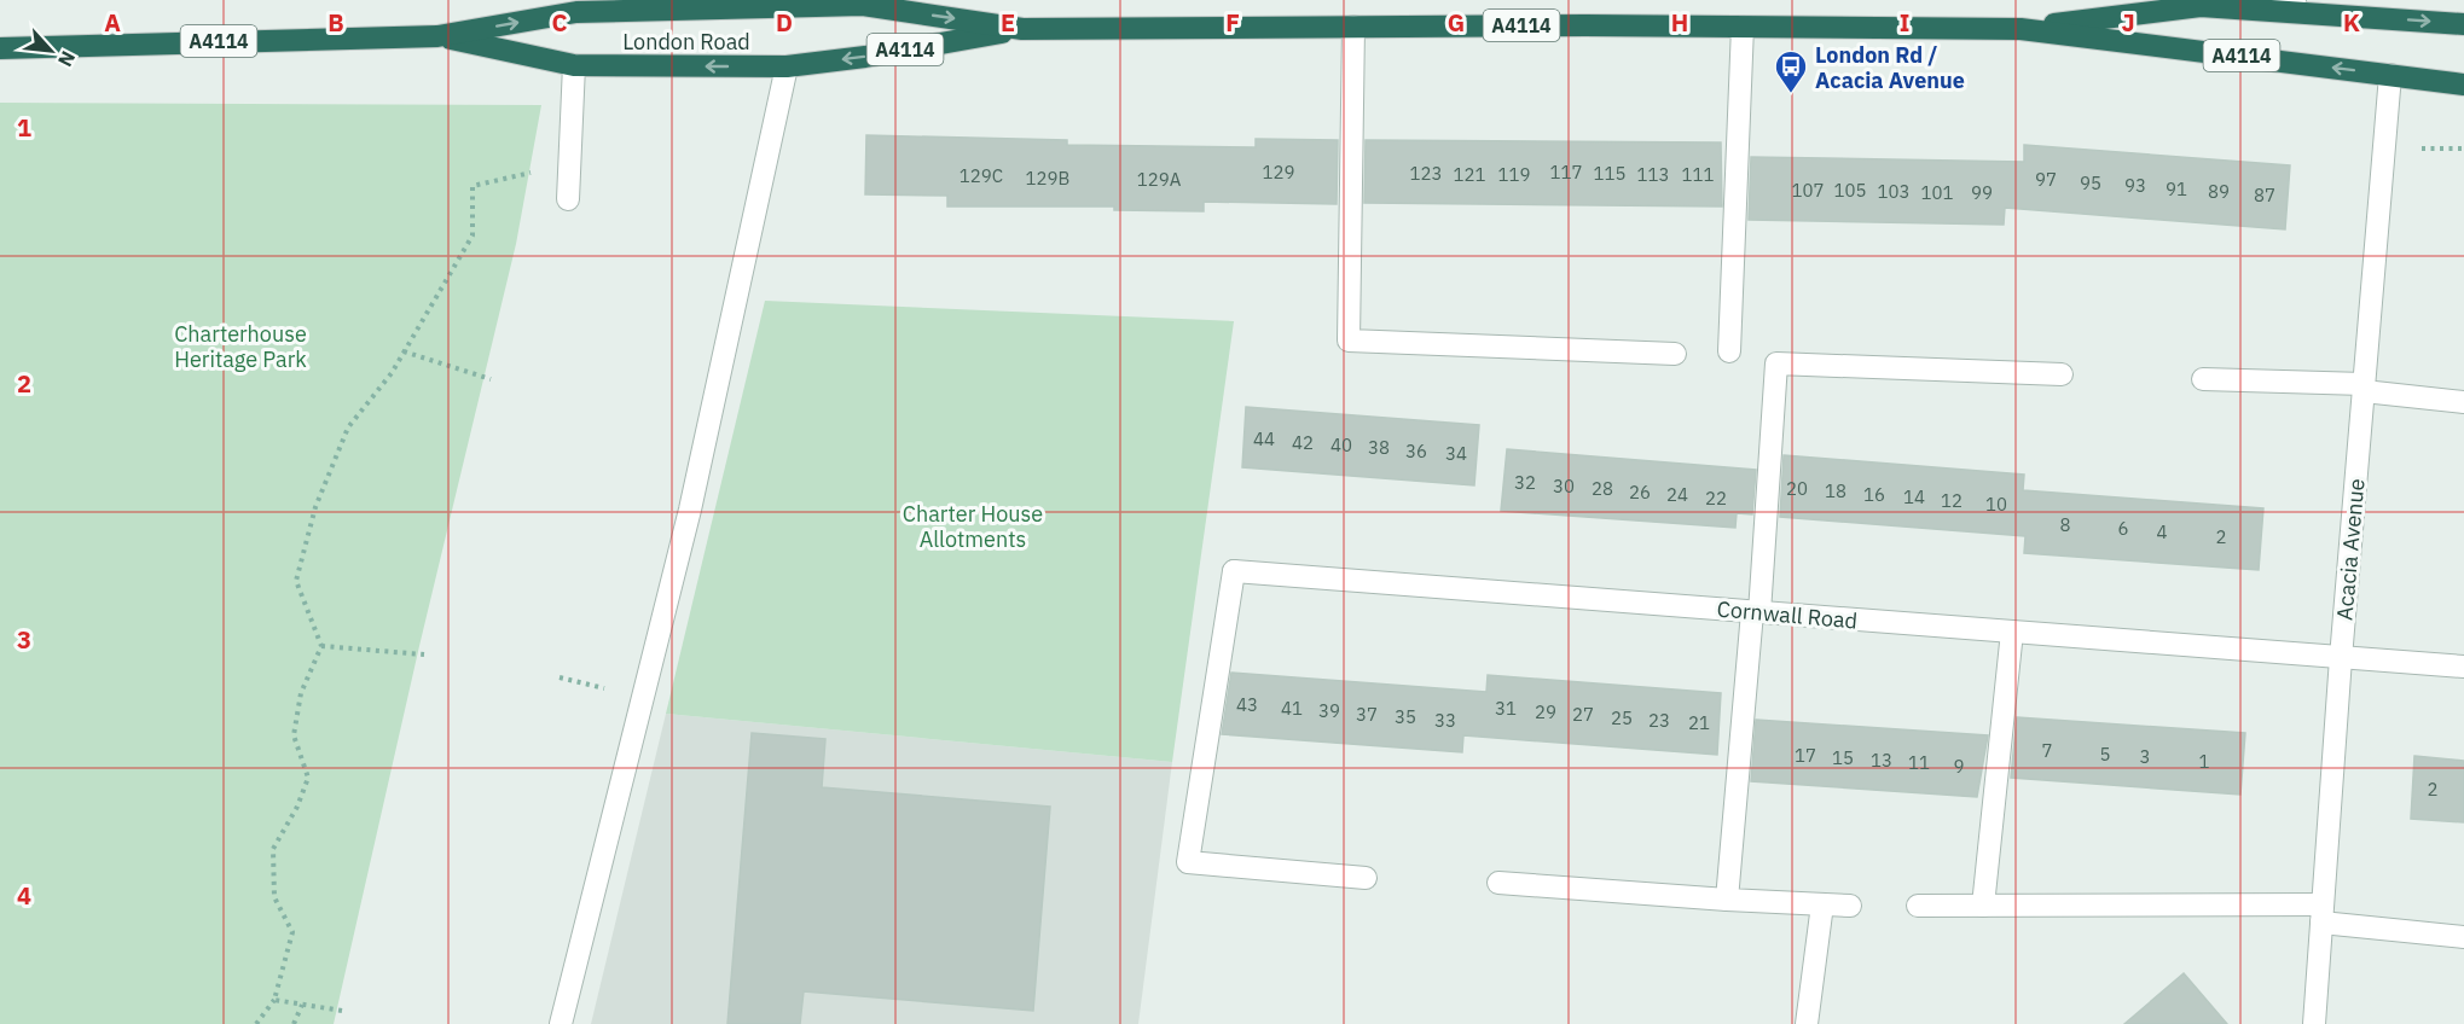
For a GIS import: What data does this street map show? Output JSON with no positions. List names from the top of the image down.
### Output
{
  "streets": {
    "highway": ["A4114", "London Road"],
    "street": ["Acacia Avenue", "Cornwall Road"]
  },
  "crossings": [
    ["London Road", "Acacia Avenue"],
    ["Acacia Avenue", "Cornwall Road"]
  ],
  "parks": ["Charterhouse Heritage Park", "Charter House Allotments"],
  "places": {
    "bus stop": ["London Rd / Acacia Avenue"]
  },
  "house_numbers": [
    "129",
    "117",
    "123",
    "115",
    "121",
    "119",
    "113",
    "111",
    "129C",
    "129B",
    "129A",
    "97",
    "95",
    "93",
    "91",
    "107",
    "105",
    "103",
    "89",
    "101",
    "99",
    "87",
    "44",
    "42",
    "40",
    "38",
    "36",
    "34",
    "32",
    "30",
    "28",
    "20",
    "18",
    "26",
    "24",
    "16",
    "14",
    "22",
    "12",
    "10",
    "8",
    "6",
    "4",
    "2",
    "43",
    "41",
    "31",
    "39",
    "29",
    "37",
    "27",
    "35",
    "25",
    "33",
    "23",
    "21",
    "7",
    "5",
    "17",
    "3",
    "15",
    "13",
    "1",
    "11",
    "9",
    "2"
  ],
  "north": "bottom right",
  "grid": {
    "columns": [
      "A",
      "B",
      "C",
      "D",
      "E",
      "F",
      "G",
      "H",
      "I",
      "J",
      "K"
    ],
    "rows": [
      "1",
      "2",
      "3",
      "4"
    ]
  }
}
